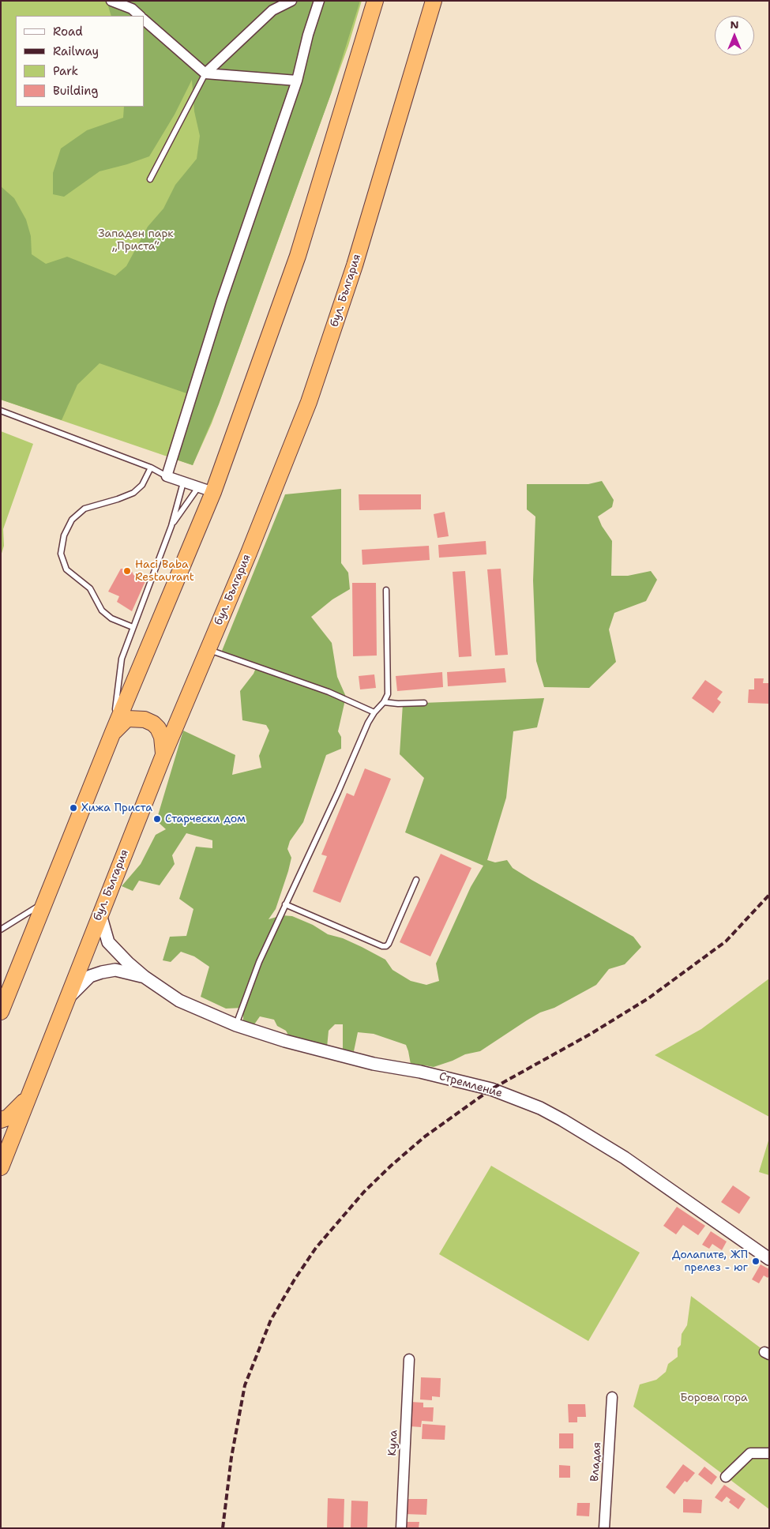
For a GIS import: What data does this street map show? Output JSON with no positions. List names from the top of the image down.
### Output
{
  "streets": {
    "highway": ["бул. България"],
    "street": ["Стремление", "Кула", "Владая"]
  },
  "crossings": [
    ["бул. България", "Стремление"]
  ],
  "parks": ["Западен парк „Приста“", "Борова гора"],
  "places": [
    "Haci Baba Restaurant",
    "Хижа Приста",
    "Старчески дом",
    "Долапите, ЖП прелез - юг"
  ],
  "legend": [
    "Road",
    "Railway",
    "Park",
    "Building"
  ],
  "north": "top"
}
